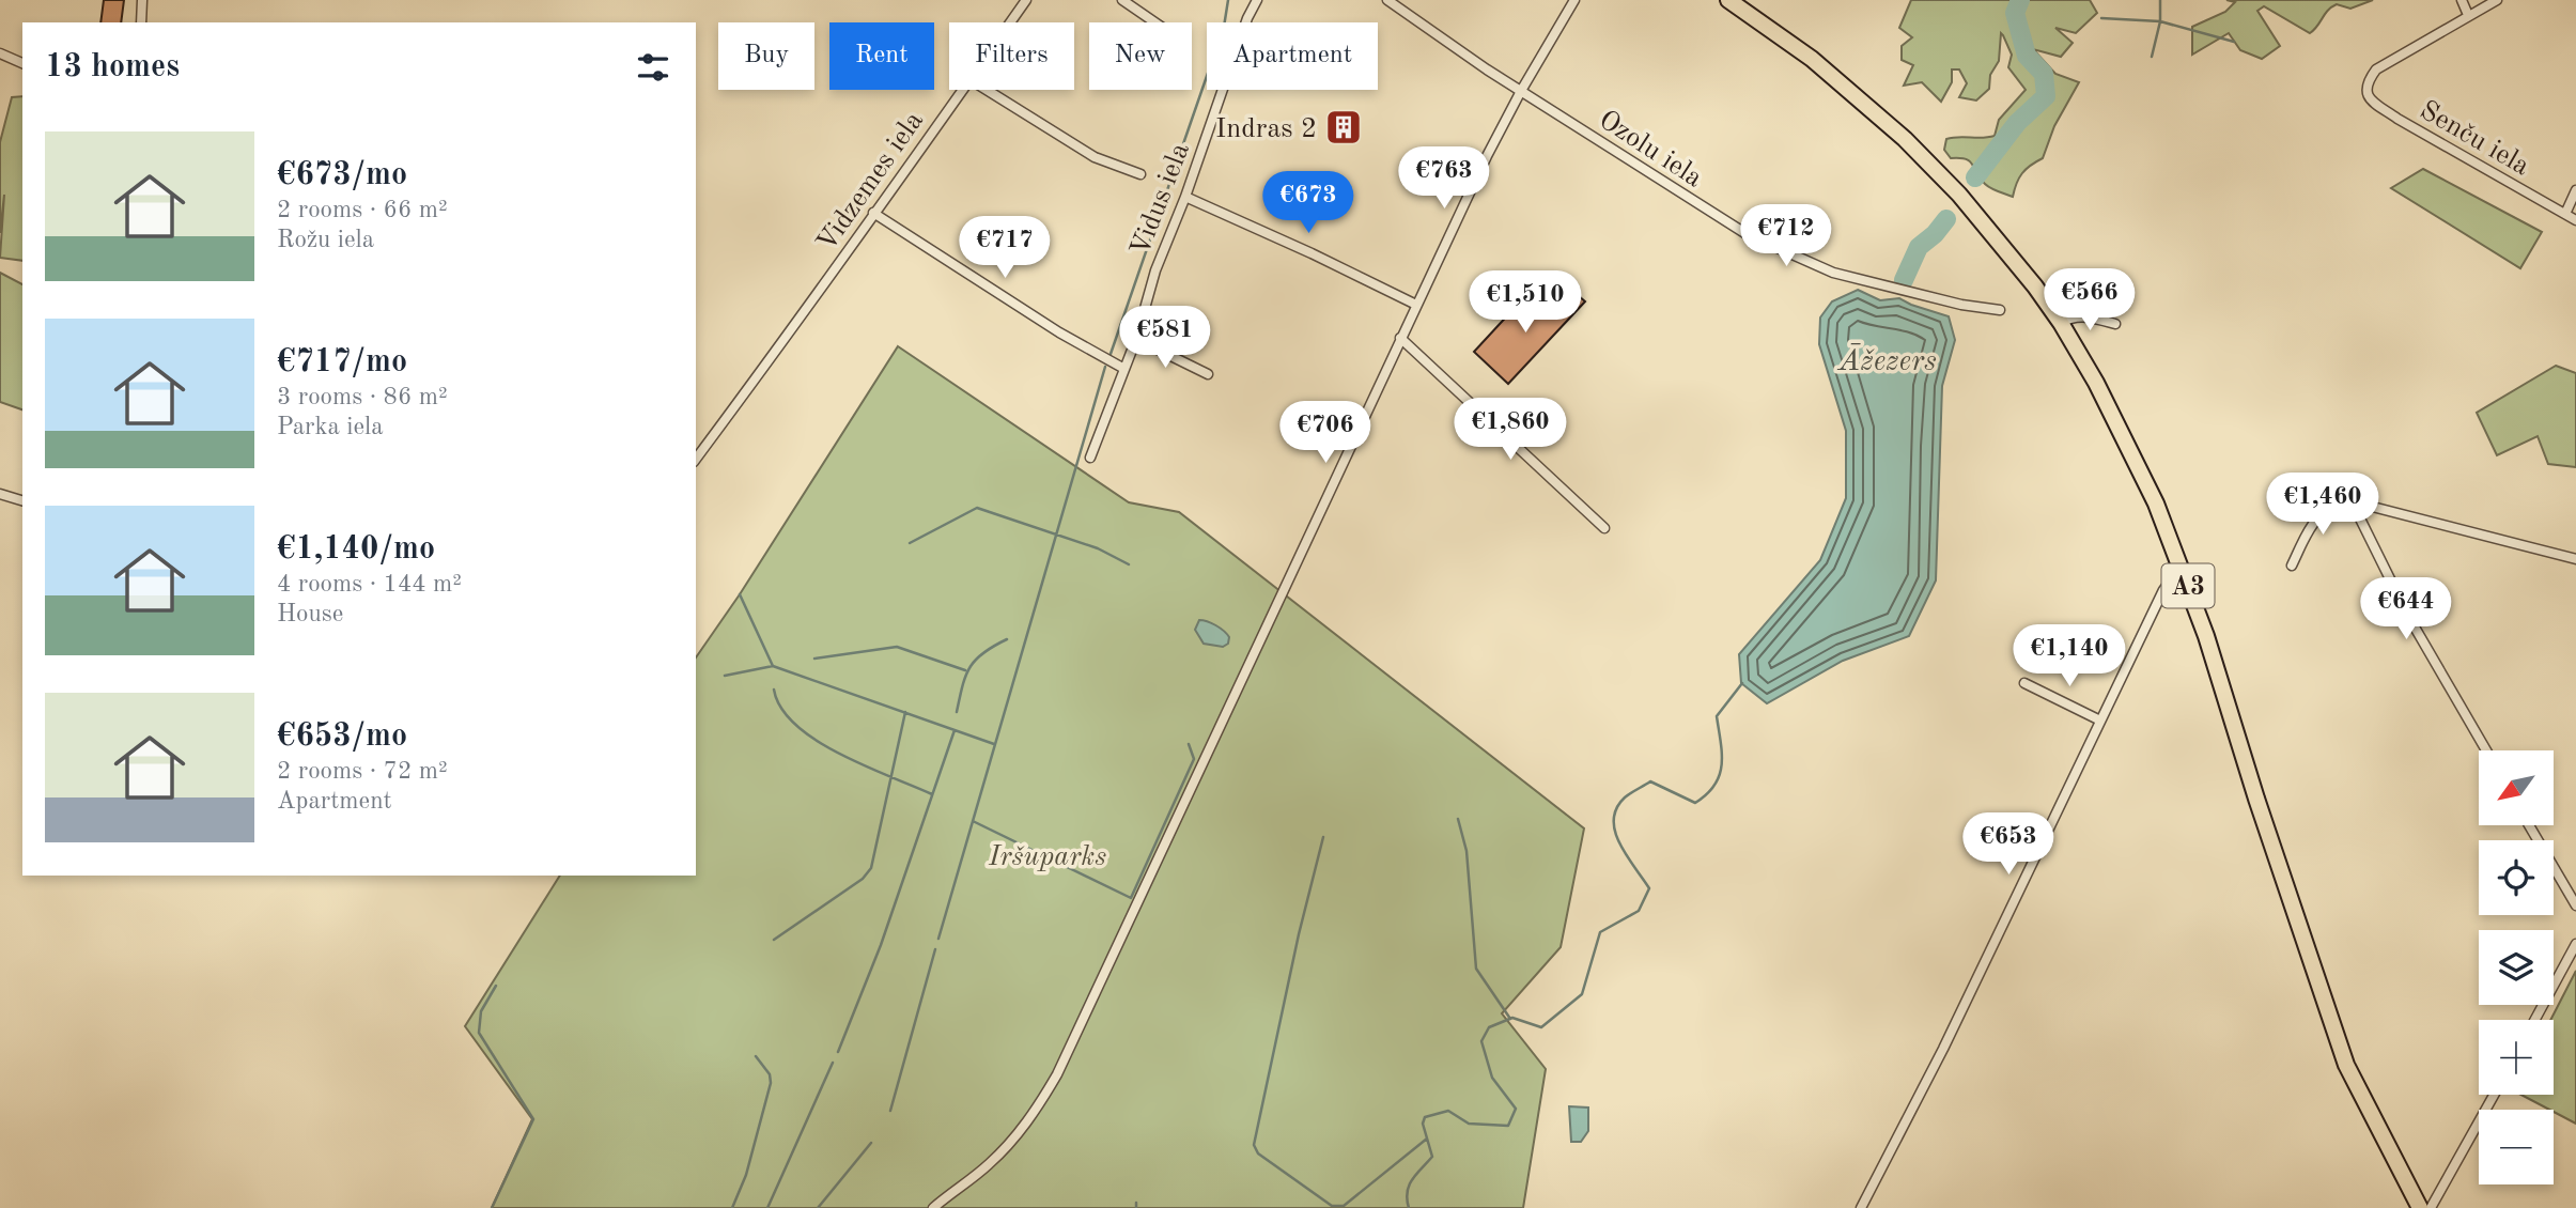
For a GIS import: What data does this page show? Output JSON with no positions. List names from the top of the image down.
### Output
{
  "streets": {
    "highway": ["A3"],
    "street": [
      "Senču iela",
      "Ozolu iela",
      "Vidzemes iela",
      "Vidus iela"
    ]
  },
  "water": ["Āžezers"],
  "parks": ["Iršuparks"],
  "places": {
    "building": ["Indras 2"]
  },
  "north": "bottom left",
  "page": {
    "chip": [
      "Buy",
      "Rent",
      "Filters",
      "New",
      "Apartment"
    ],
    "heading": "13 homes",
    "list": [
      {
        "name": "€673/mo",
        "note": "2 rooms · 66 m² · Rožu iela"
      },
      {
        "name": "€717/mo",
        "note": "3 rooms · 86 m² · Parka iela"
      },
      {
        "name": "€1,140/mo",
        "note": "4 rooms · 144 m² · House"
      },
      {
        "name": "€653/mo",
        "note": "2 rooms · 72 m² · Apartment"
      }
    ],
    "price": [
      "€763",
      "€673",
      "€712",
      "€717",
      "€566",
      "€1,510",
      "€581",
      "€1,860",
      "€706",
      "€1,460",
      "€644",
      "€1,140",
      "€653"
    ],
    "map_buttons": ["+", "−"]
  }
}
